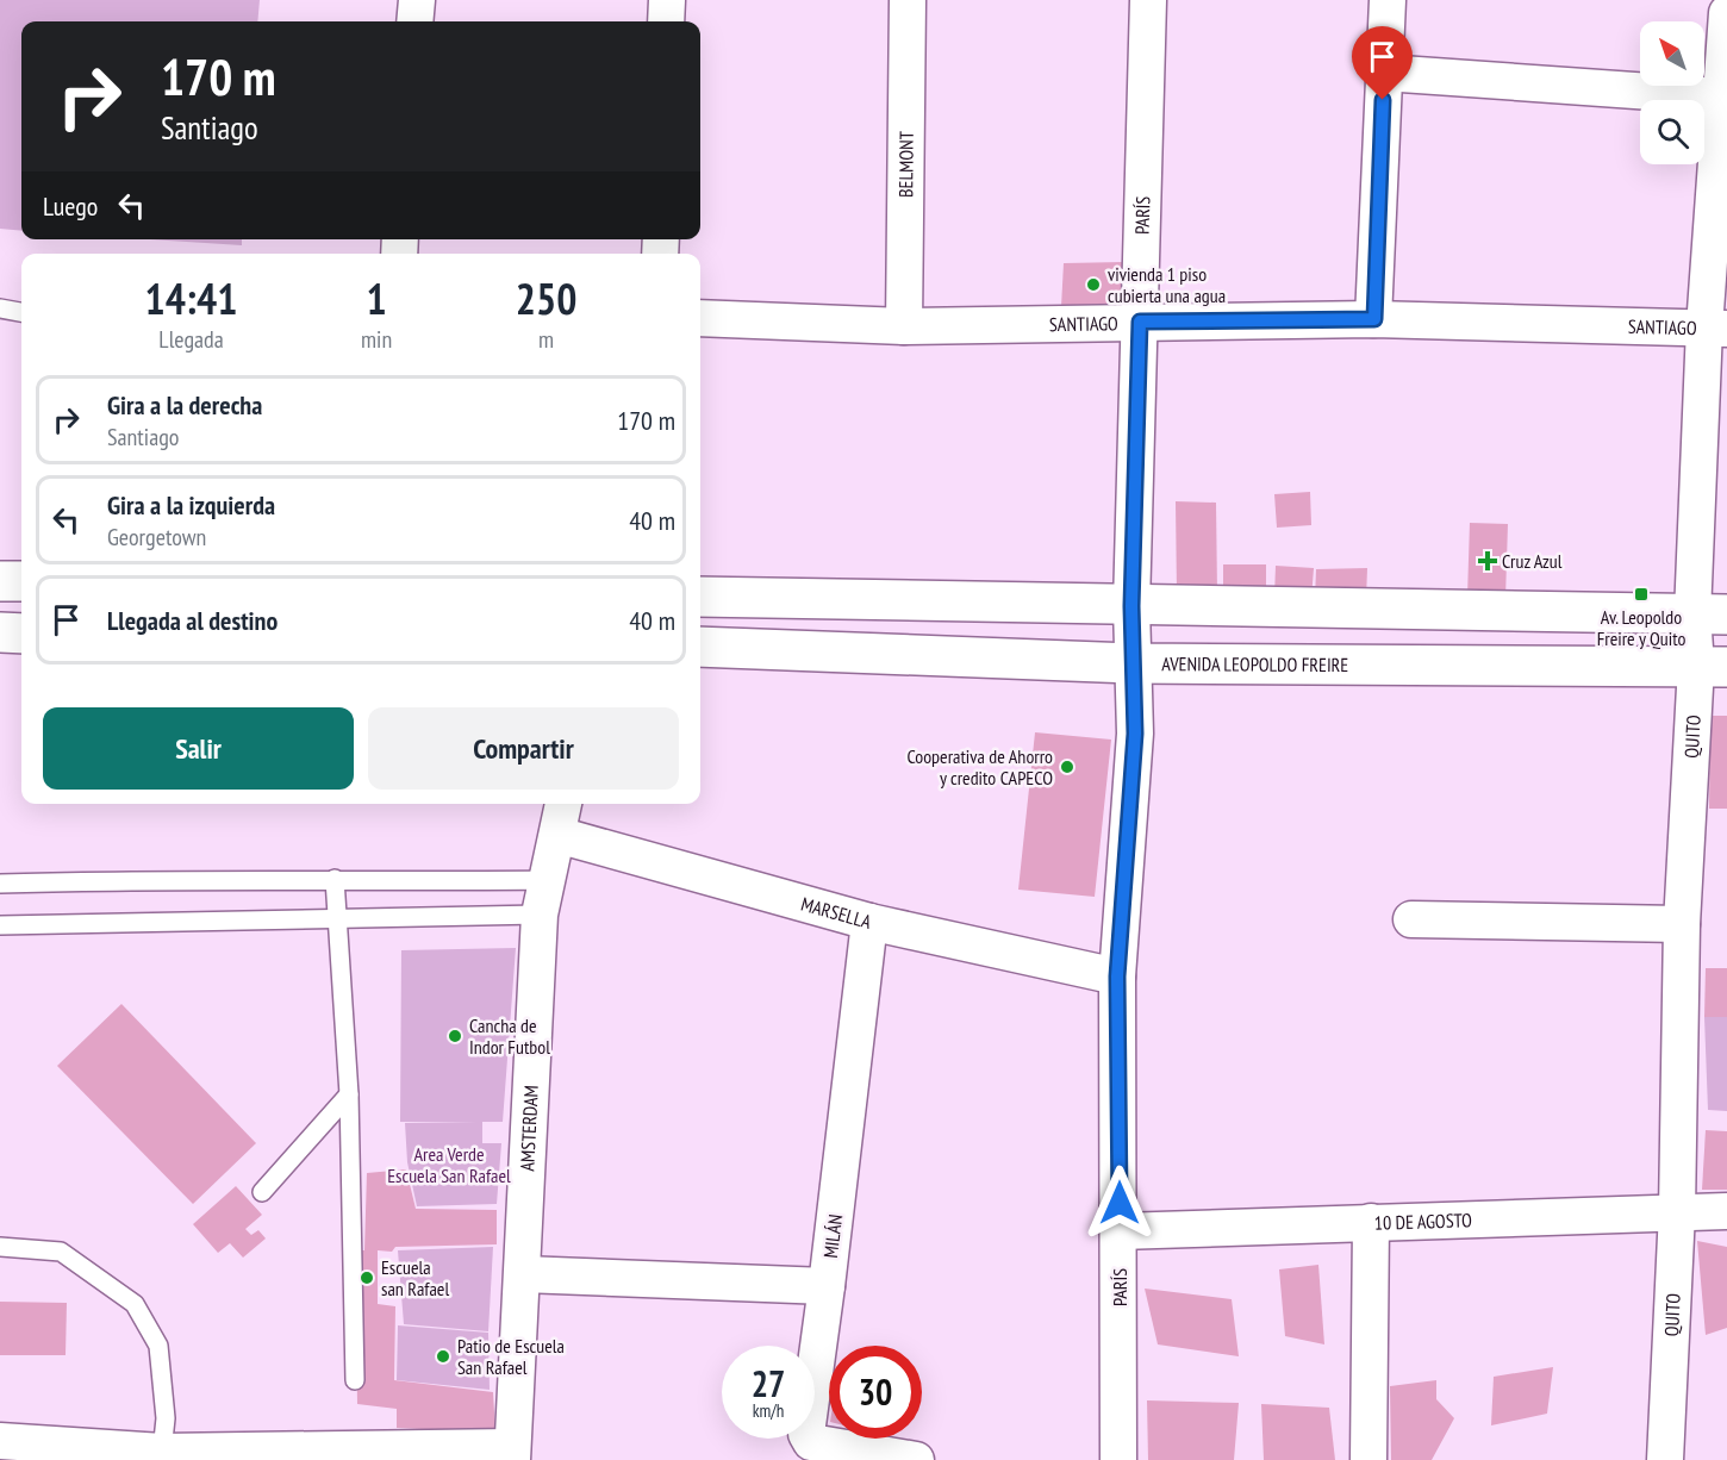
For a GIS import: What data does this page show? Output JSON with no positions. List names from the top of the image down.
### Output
{
  "streets": {
    "main road": ["AVENIDA LEOPOLDO FREIRE"],
    "street": [
      "BELMONT",
      "PARÍS",
      "SANTIAGO",
      "QUITO",
      "MARSELLA",
      "AMSTERDAM",
      "10 DE AGOSTO",
      "MILÁN"
    ]
  },
  "crossings": [
    ["BELMONT", "SANTIAGO"],
    ["PARÍS", "SANTIAGO"],
    ["PARÍS", "AVENIDA LEOPOLDO FREIRE"],
    ["PARÍS", "MARSELLA"],
    ["PARÍS", "10 DE AGOSTO"],
    ["SANTIAGO", "QUITO"],
    ["AVENIDA LEOPOLDO FREIRE", "QUITO"],
    ["QUITO", "10 DE AGOSTO"],
    ["MARSELLA", "AMSTERDAM"],
    ["MARSELLA", "MILÁN"]
  ],
  "parks": ["Area Verde Escuela San Rafael"],
  "places": {
    "other": [
      "vivienda 1 piso cubierta una agua",
      "Cooperativa de Ahorro y credito CAPECO",
      "Cancha de Indor Futbol",
      "Escuela san Rafael",
      "Patio de Escuela San Rafael"
    ],
    "health": ["Cruz Azul"],
    "transit": ["Av. Leopoldo Freire y Quito"]
  },
  "north": "top left",
  "page": {
    "turn": ["170 m", "Santiago"],
    "then": "Luego",
    "eta": [
      "14:41",
      "Llegada",
      "1",
      "min",
      "250",
      "m"
    ],
    "list": [
      {
        "name": "Gira a la derecha",
        "note": "Santiago",
        "value": "170 m"
      },
      {
        "name": "Gira a la izquierda",
        "note": "Georgetown",
        "value": "40 m"
      },
      {
        "name": "Llegada al destino",
        "value": "40 m"
      }
    ],
    "buttons": ["Salir", "Compartir"],
    "speed": "27 km/h",
    "limit": "30"
  }
}
